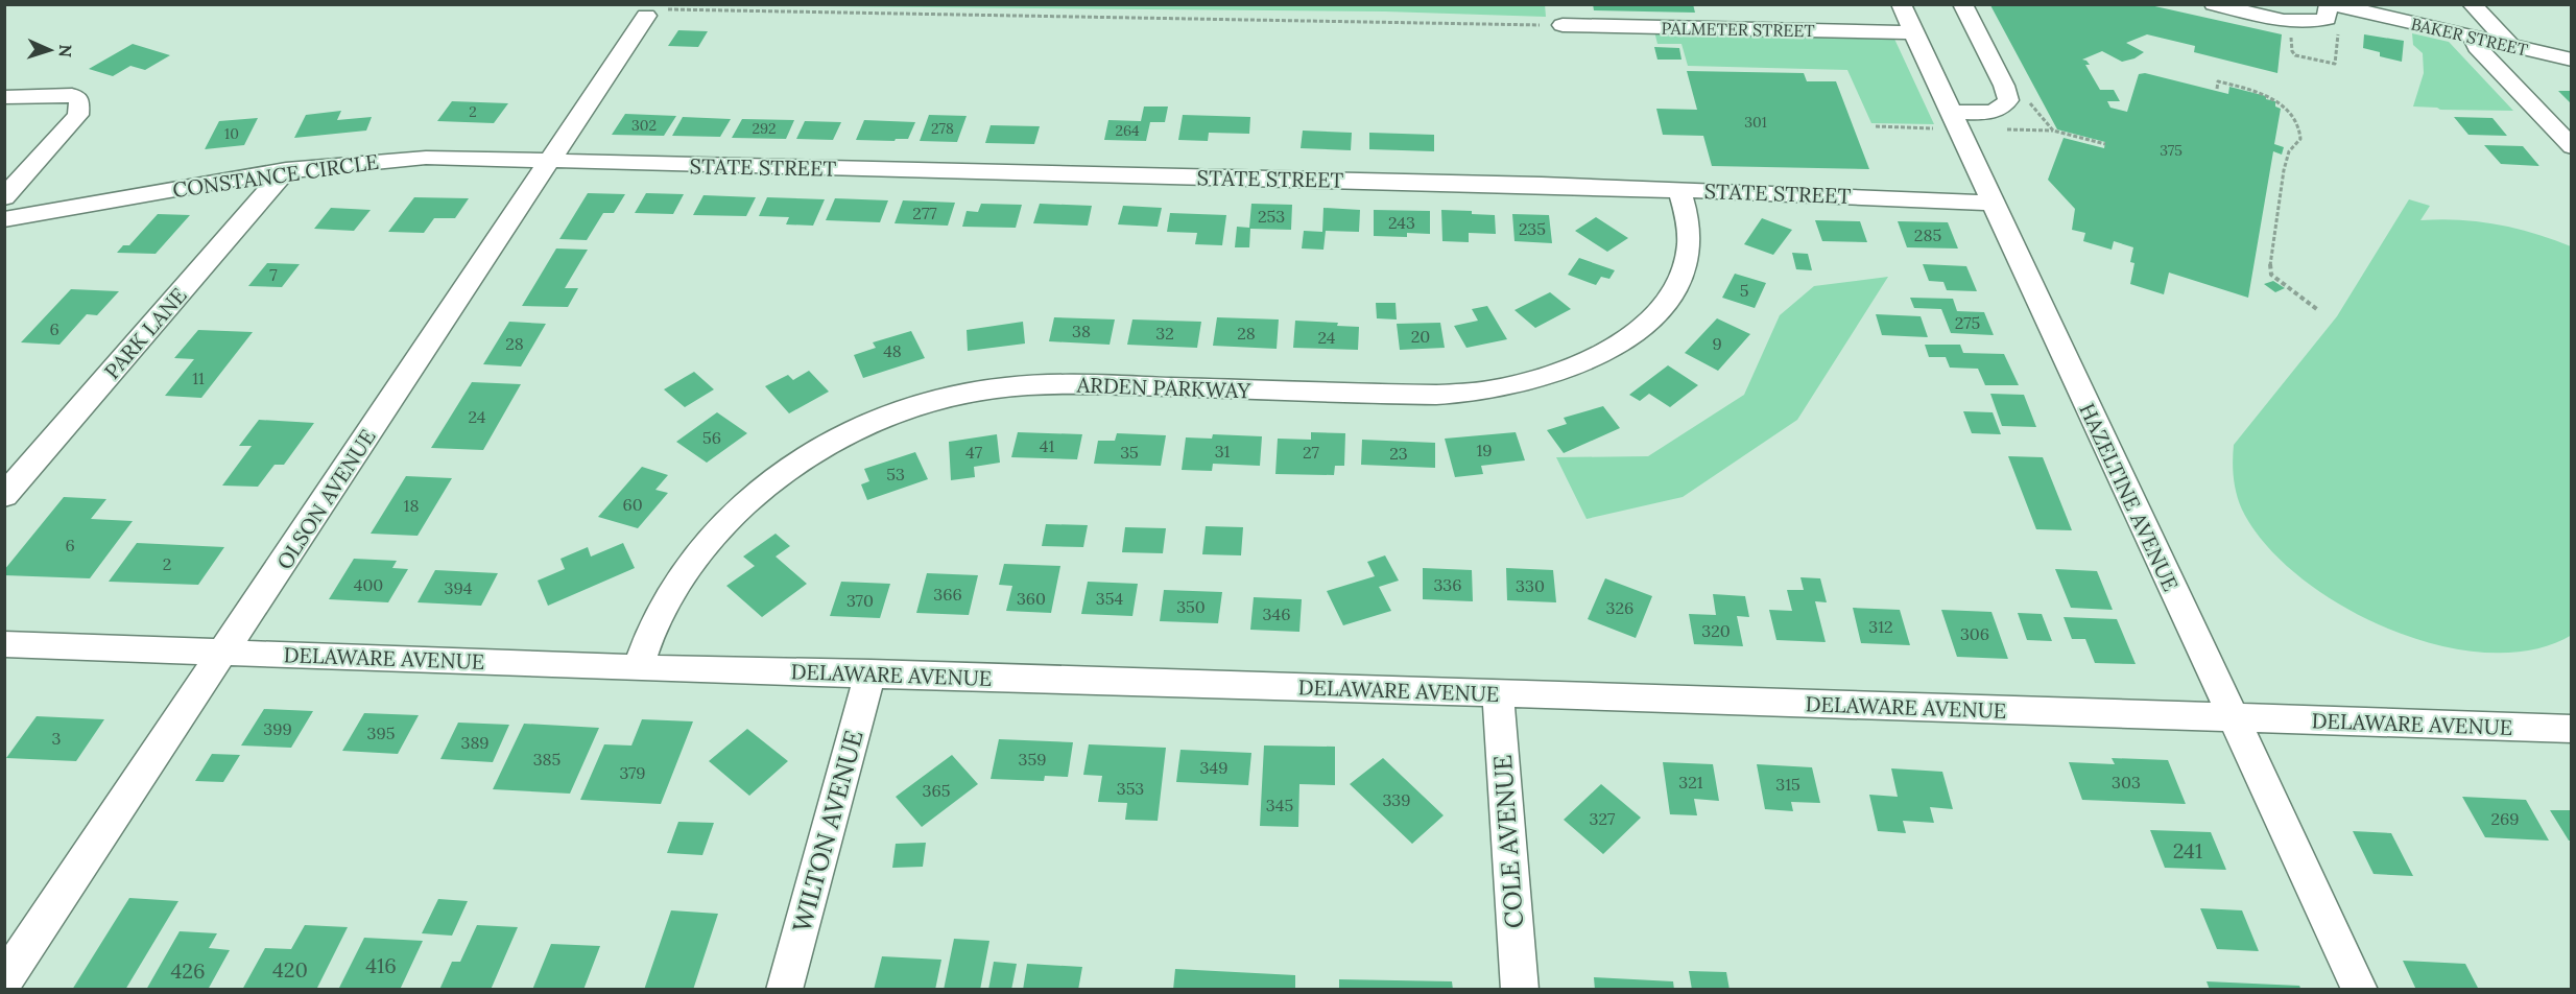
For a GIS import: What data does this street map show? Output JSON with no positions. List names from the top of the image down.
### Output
{
  "streets": {
    "street": [
      "PALMETER STREET",
      "BAKER STREET",
      "STATE STREET",
      "CONSTANCE CIRCLE",
      "PARK LANE",
      "ARDEN PARKWAY",
      "HAZELTINE AVENUE",
      "OLSON AVENUE",
      "DELAWARE AVENUE",
      "WILTON AVENUE",
      "COLE AVENUE"
    ]
  },
  "crossings": [
    ["PALMETER STREET", "HAZELTINE AVENUE"],
    ["STATE STREET", "CONSTANCE CIRCLE"],
    ["STATE STREET", "ARDEN PARKWAY"],
    ["STATE STREET", "HAZELTINE AVENUE"],
    ["STATE STREET", "OLSON AVENUE"],
    ["CONSTANCE CIRCLE", "PARK LANE"],
    ["CONSTANCE CIRCLE", "OLSON AVENUE"],
    ["ARDEN PARKWAY", "DELAWARE AVENUE"],
    ["HAZELTINE AVENUE", "DELAWARE AVENUE"],
    ["OLSON AVENUE", "DELAWARE AVENUE"],
    ["DELAWARE AVENUE", "WILTON AVENUE"],
    ["DELAWARE AVENUE", "COLE AVENUE"]
  ],
  "house_numbers": [
    "2",
    "301",
    "302",
    "292",
    "278",
    "264",
    "10",
    "375",
    "277",
    "253",
    "243",
    "235",
    "285",
    "7",
    "5",
    "275",
    "6",
    "38",
    "32",
    "28",
    "20",
    "24",
    "28",
    "9",
    "48",
    "11",
    "24",
    "56",
    "41",
    "19",
    "31",
    "47",
    "35",
    "27",
    "23",
    "53",
    "60",
    "18",
    "6",
    "2",
    "400",
    "336",
    "330",
    "394",
    "366",
    "360",
    "354",
    "370",
    "350",
    "326",
    "346",
    "312",
    "320",
    "306",
    "399",
    "395",
    "3",
    "389",
    "385",
    "359",
    "349",
    "379",
    "321",
    "303",
    "315",
    "353",
    "365",
    "339",
    "345",
    "327",
    "269",
    "241",
    "416",
    "420",
    "426"
  ],
  "north": "right"
}
